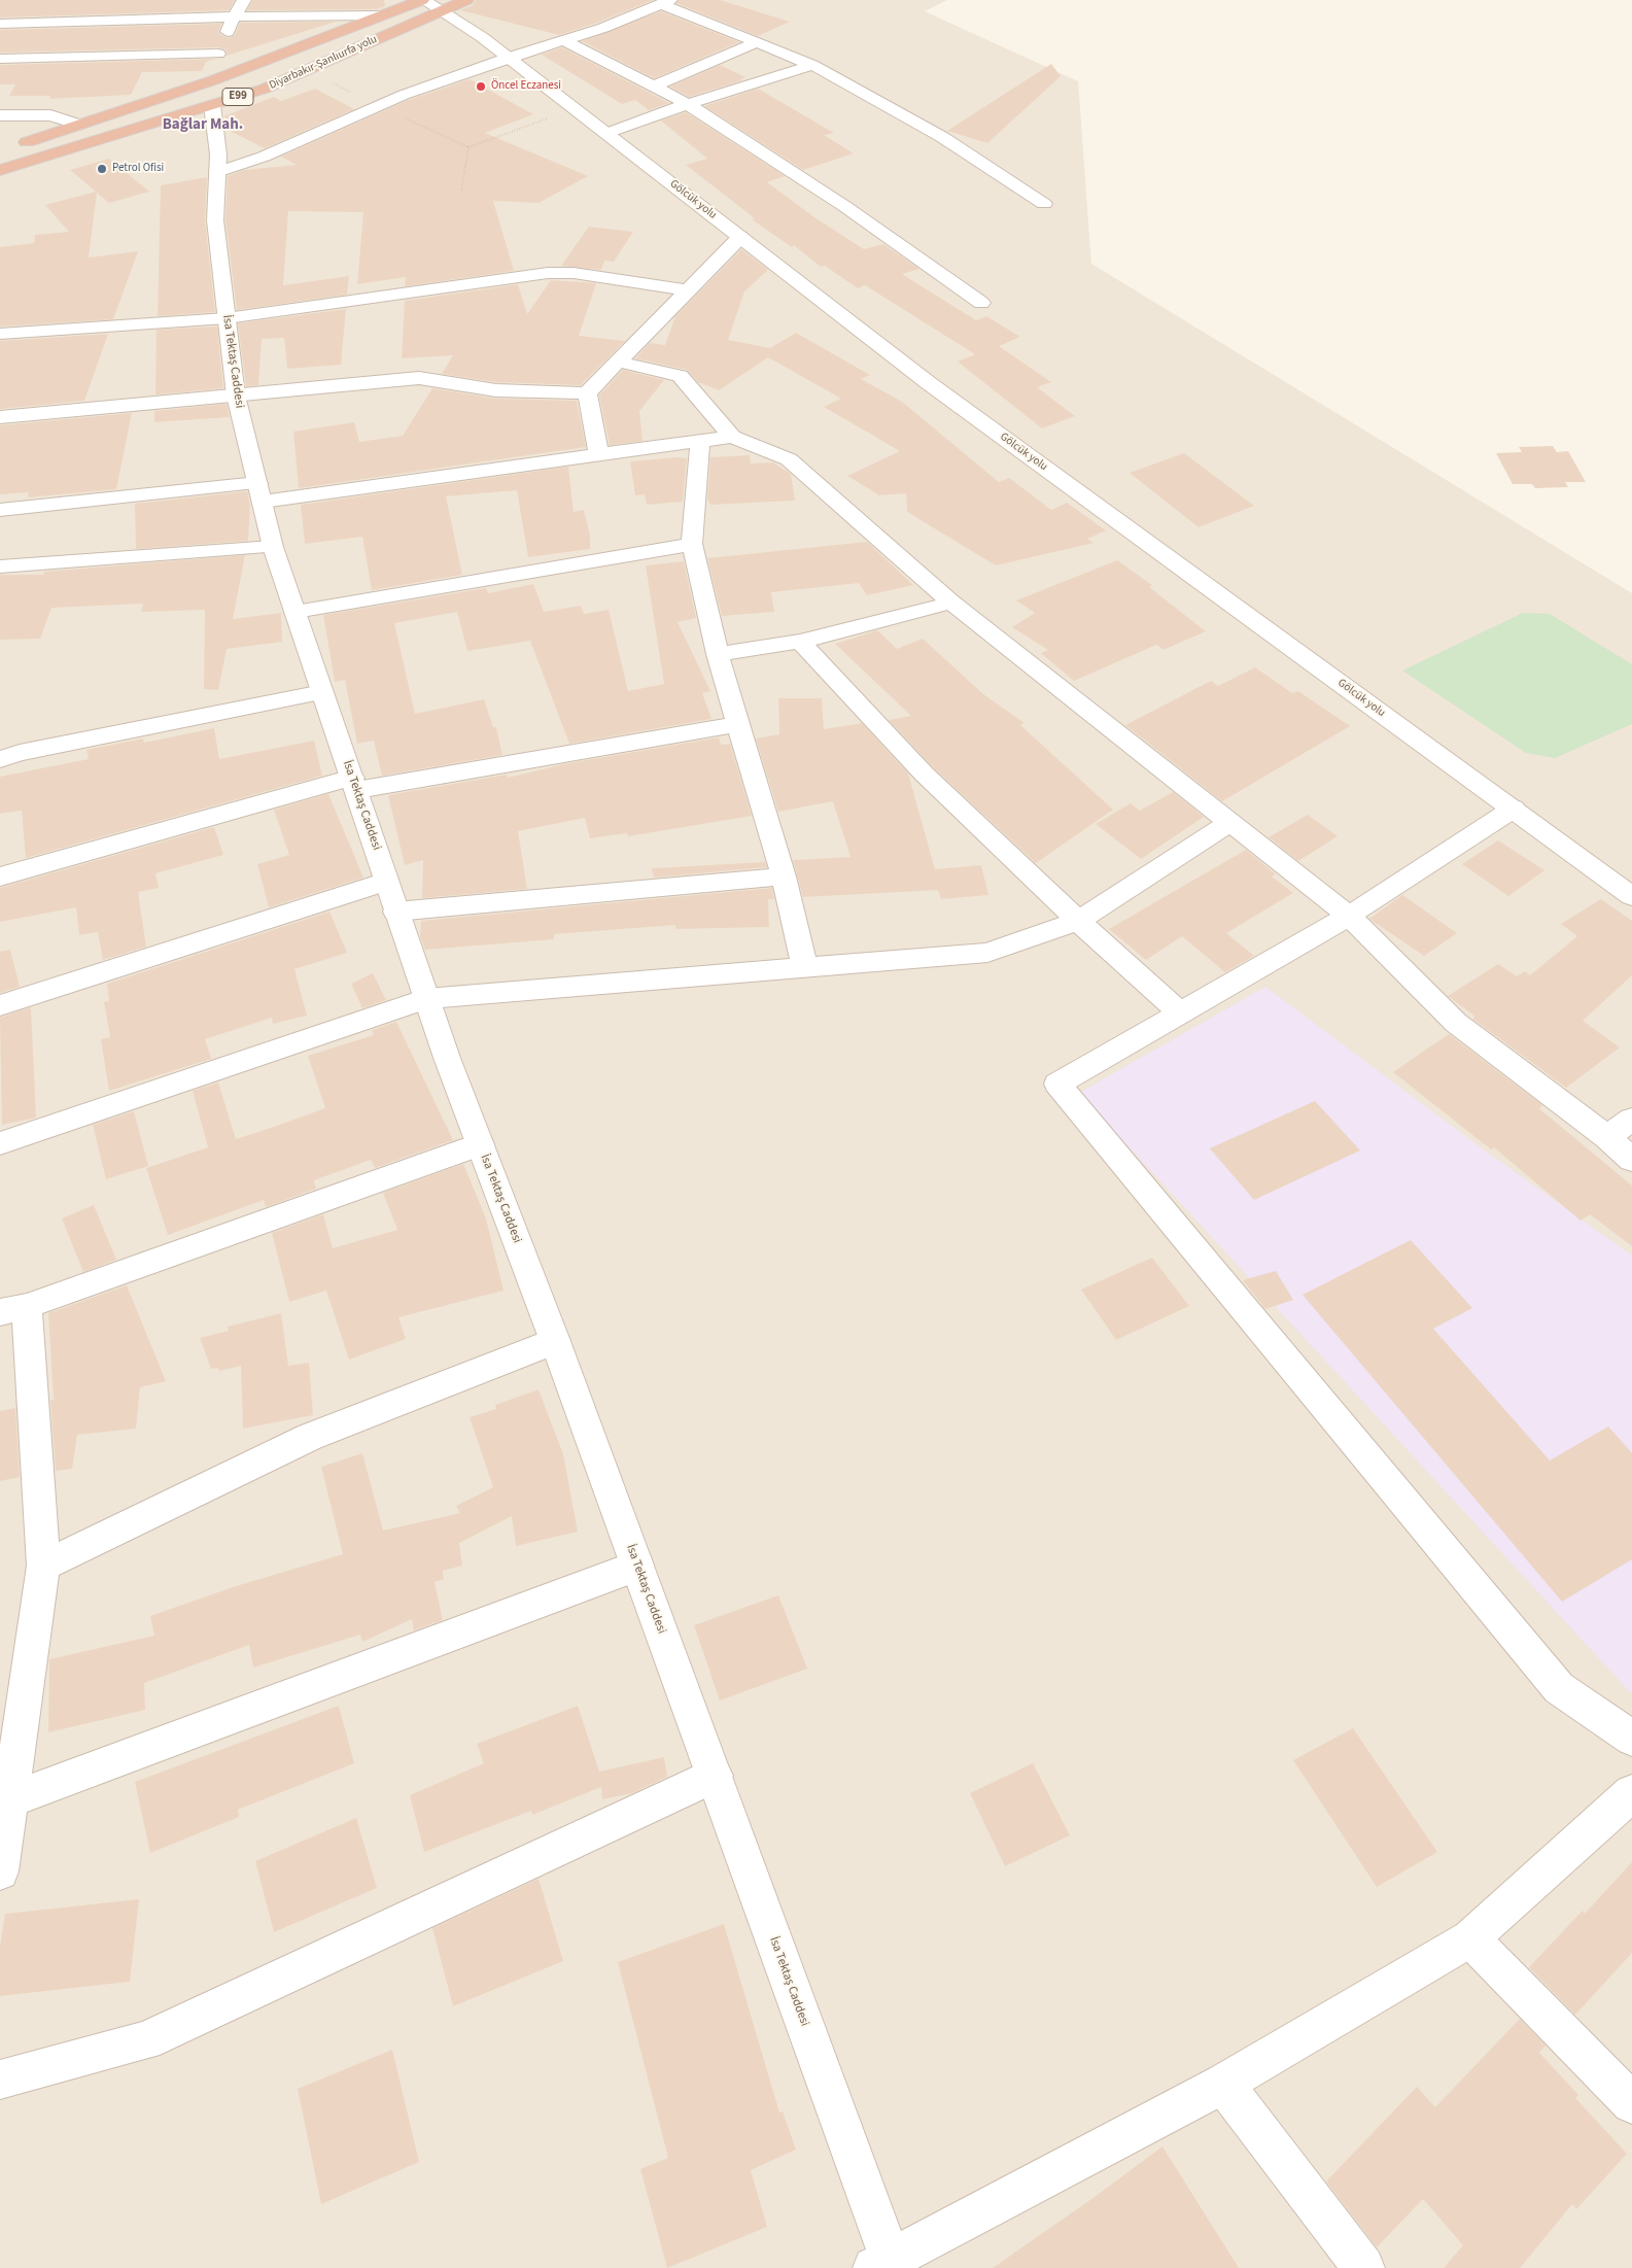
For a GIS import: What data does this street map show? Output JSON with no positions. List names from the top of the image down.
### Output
{
  "streets": {
    "highway": ["Diyarbakır-Şanlıurfa yolu", "E99"],
    "street": ["Gölcük yolu", "İsa Tektaş Caddesi"]
  },
  "crossings": [
    ["Diyarbakır-Şanlıurfa yolu", "Gölcük yolu"],
    ["Diyarbakır-Şanlıurfa yolu", "İsa Tektaş Caddesi"]
  ],
  "districts": ["Bağlar Mah."],
  "places": ["Öncel Eczanesi", "Petrol Ofisi"]
}
